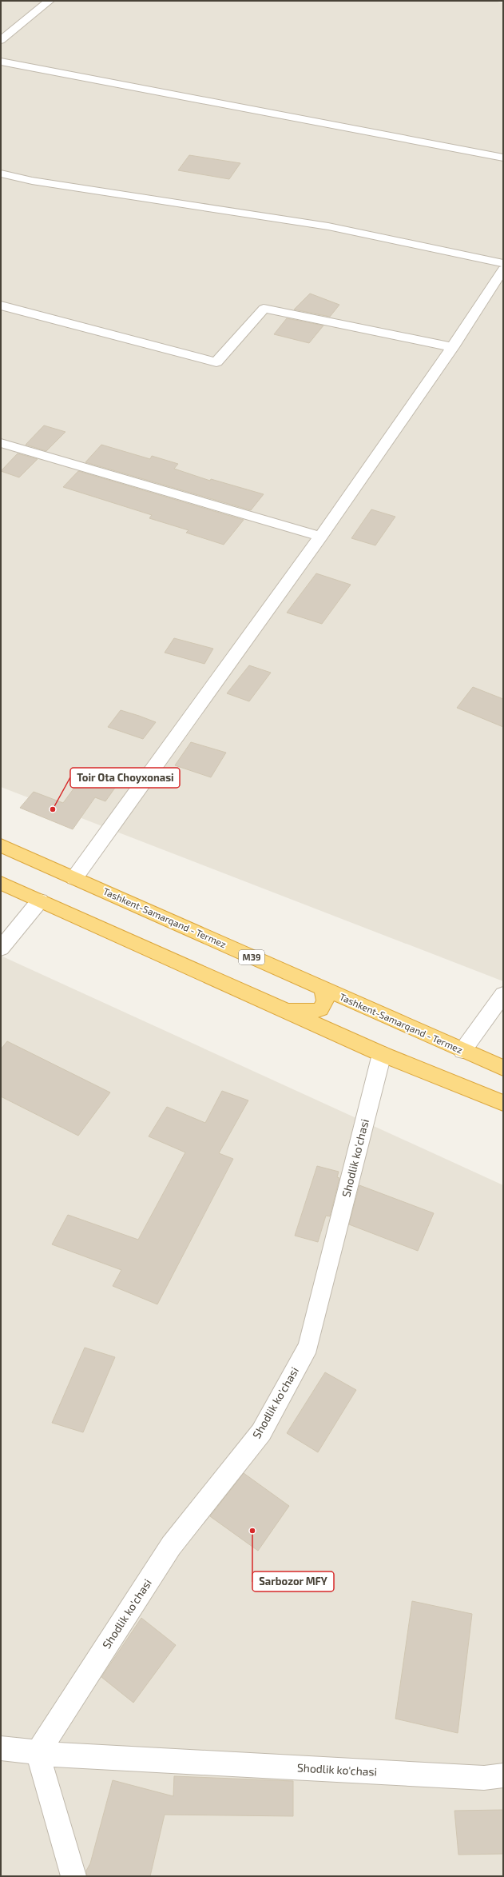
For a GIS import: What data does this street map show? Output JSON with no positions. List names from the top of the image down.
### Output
{
  "streets": {
    "highway": ["Tashkent-Samarqand - Termez", "M39"],
    "street": ["Shodlik ko'chasi"]
  },
  "places": ["Toir Ota Choyxonasi", "Sarbozor MFY"]
}
